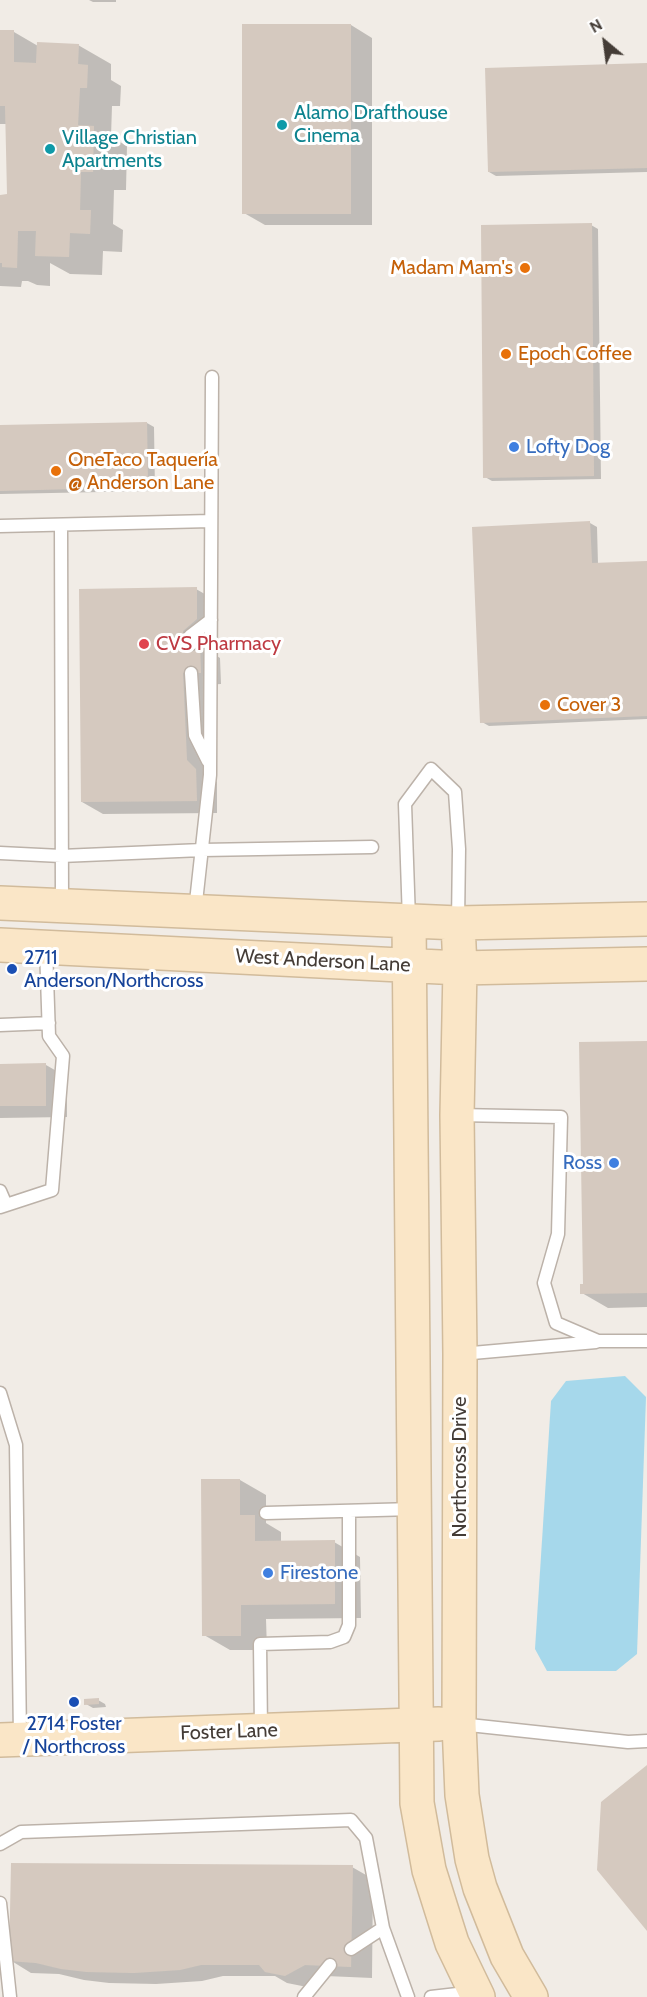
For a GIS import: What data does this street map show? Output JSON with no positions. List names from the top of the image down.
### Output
{
  "streets": {
    "street": ["West Anderson Lane", "Northcross Drive", "Foster Lane"]
  },
  "crossings": [
    ["West Anderson Lane", "Northcross Drive"],
    ["Northcross Drive", "Foster Lane"]
  ],
  "places": [
    "Alamo Drafthouse Cinema",
    "Village Christian Apartments",
    "Madam Mam's",
    "Epoch Coffee",
    "Lofty Dog",
    "OneTaco Taquería @ Anderson Lane",
    "CVS Pharmacy",
    "Cover 3",
    "2711 Anderson/Northcross",
    "Ross",
    "Firestone",
    "2714 Foster / Northcross"
  ],
  "north": "top left"
}
